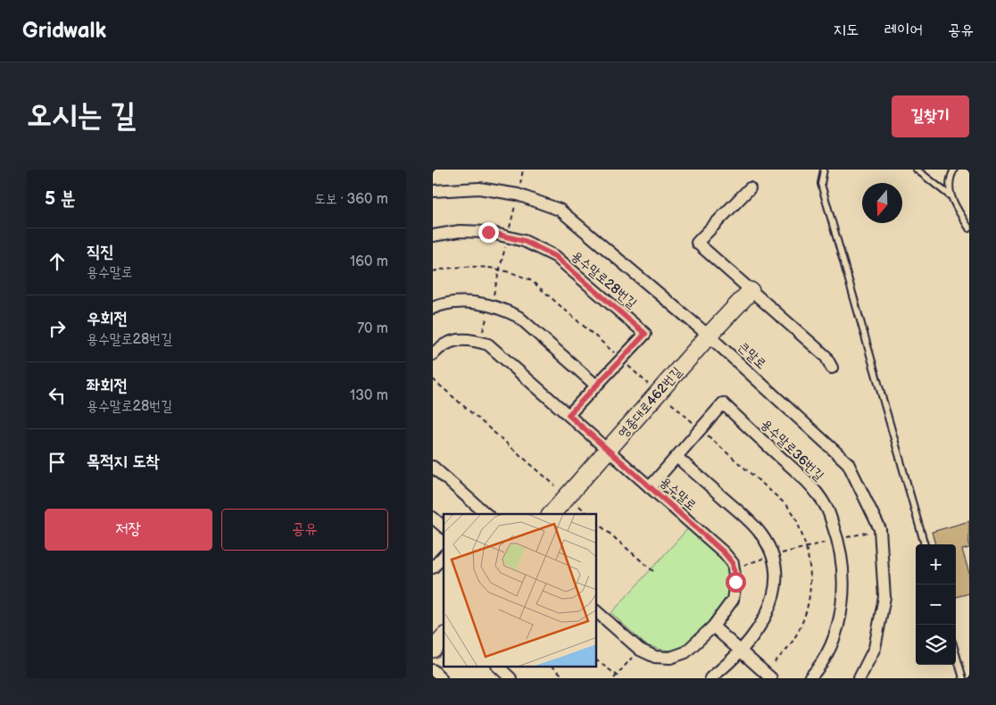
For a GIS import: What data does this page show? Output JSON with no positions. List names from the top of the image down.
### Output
{
  "streets": {
    "street": [
      "용수말로28번길",
      "큰말로",
      "영종대로462번길",
      "용수말로36번길",
      "용수말로"
    ]
  },
  "crossings": [
    ["용수말로28번길", "용수말로"],
    ["큰말로", "영종대로462번길"],
    ["영종대로462번길", "용수말로"],
    ["용수말로36번길", "용수말로"]
  ],
  "north": "bottom",
  "page": {
    "header": "Gridwalk",
    "nav": ["지도", "레이어", "공유"],
    "buttons": [
      "길찾기",
      ["저장", "공유"]
    ],
    "title": "오시는 길",
    "heading": ["5 분", "도보 · 360 m"],
    "list": [
      ["직진", "용수말로", "160 m"],
      ["우회전", "용수말로28번길", "70 m"],
      ["좌회전", "용수말로28번길", "130 m"],
      "목적지 도착"
    ],
    "map_buttons": ["+", "−"]
  }
}
